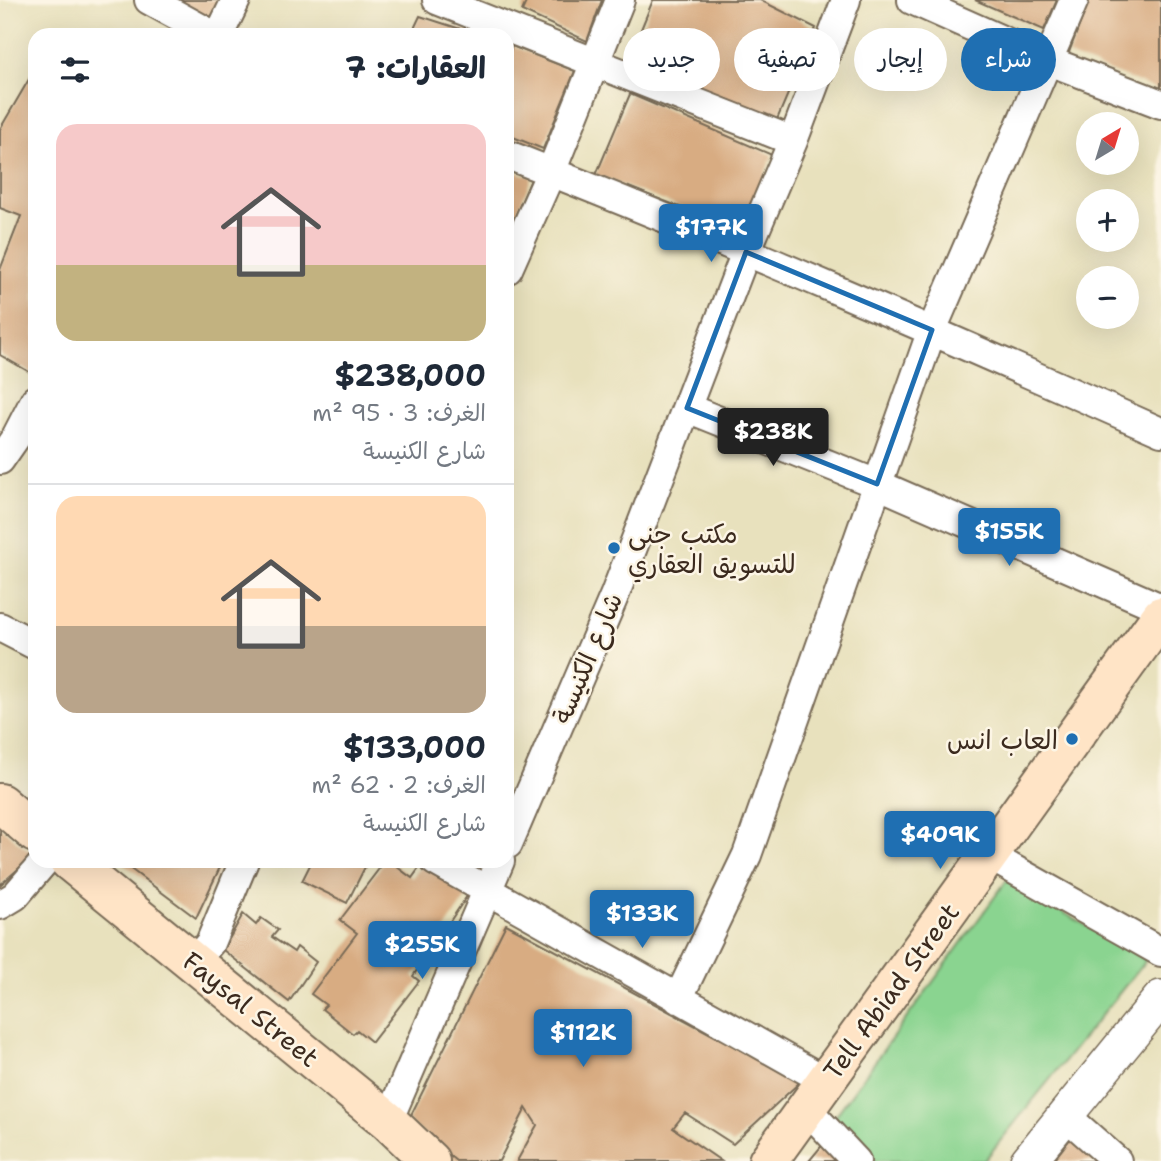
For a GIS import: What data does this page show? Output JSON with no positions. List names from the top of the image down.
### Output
{
  "streets": {
    "main road": ["Tell Abiad Street", "Faysal Street"],
    "street": ["شارع الكنيسة"]
  },
  "places": ["مكتب جنى للتسويق العقاري", "العاب انس"],
  "north": "top right",
  "page": {
    "chip": [
      "شراء",
      "إيجار",
      "تصفية",
      "جديد"
    ],
    "heading": "العقارات: 7",
    "map_buttons": ["+", "−"],
    "list": [
      {
        "name": "$238,000",
        "note": "الغرف: 3 · 95 m² · شارع الكنيسة"
      },
      {
        "name": "$133,000",
        "note": "الغرف: 2 · 62 m² · شارع الكنيسة"
      }
    ],
    "price": [
      "$177K",
      "$238K",
      "$155K",
      "$409K",
      "$133K",
      "$255K",
      "$112K"
    ]
  }
}
